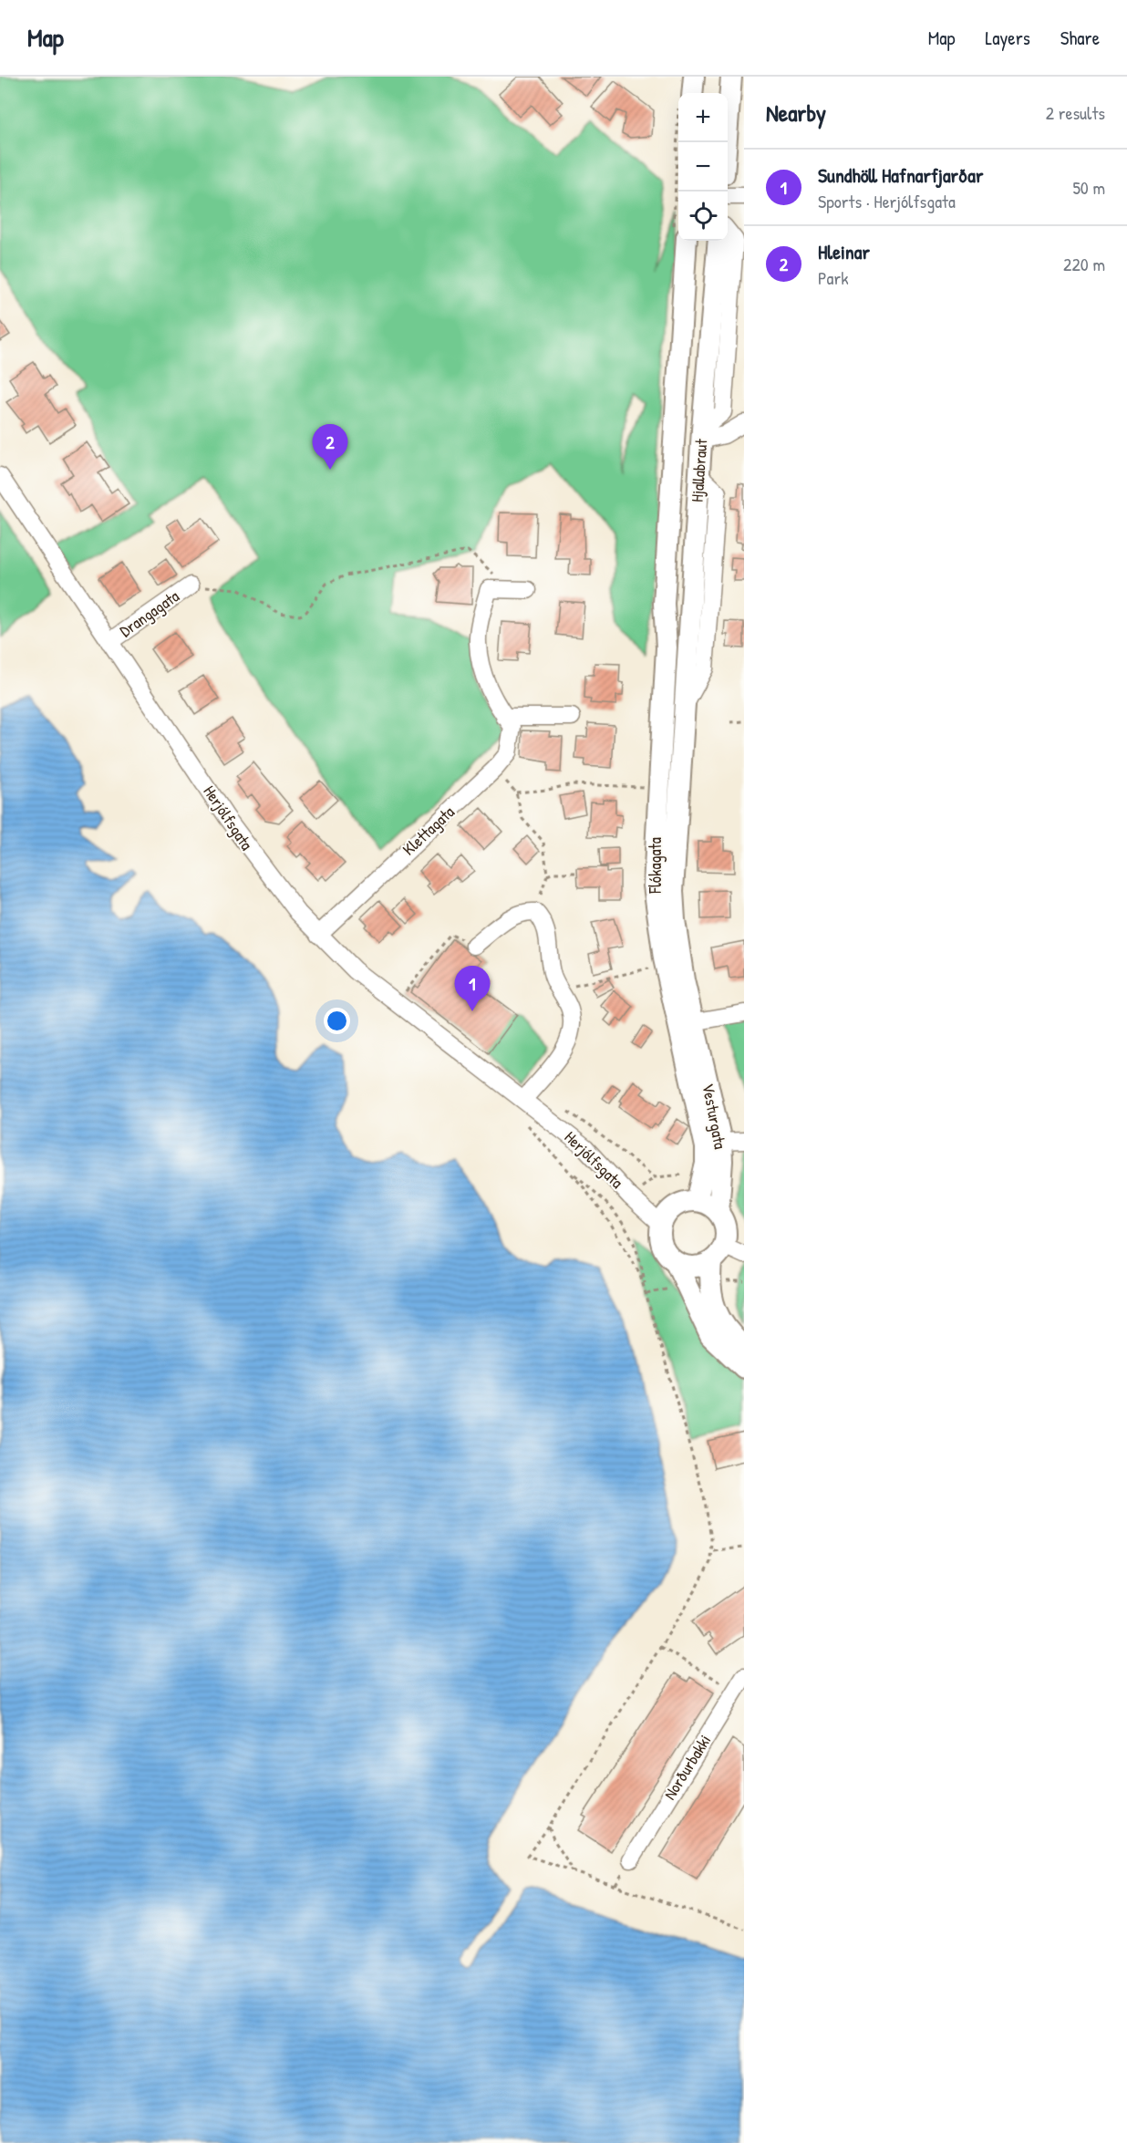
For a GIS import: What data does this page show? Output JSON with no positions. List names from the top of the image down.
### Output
{
  "streets": {
    "main road": ["Hjallabraut", "Flókagata", "Vesturgata"],
    "street": [
      "Drangagata",
      "Herjólfsgata",
      "Klettagata",
      "Norðurbakki"
    ]
  },
  "crossings": [
    ["Hjallabraut", "Flókagata"],
    ["Drangagata", "Herjólfsgata"],
    ["Herjólfsgata", "Klettagata"],
    ["Herjólfsgata", "Vesturgata"],
    ["Flókagata", "Vesturgata"]
  ],
  "page": {
    "header": "Map",
    "nav": ["Map", "Layers", "Share"],
    "heading": ["Nearby", "2 results"],
    "map_buttons": ["+", "−"],
    "list": [
      {
        "mark": "1",
        "name": "Sundhöll Hafnarfjarðar",
        "note": "Sports · Herjólfsgata",
        "value": "50 m"
      },
      {
        "mark": "2",
        "name": "Hleinar",
        "note": "Park",
        "value": "220 m"
      }
    ],
    "pins": ["2", "1"]
  }
}
